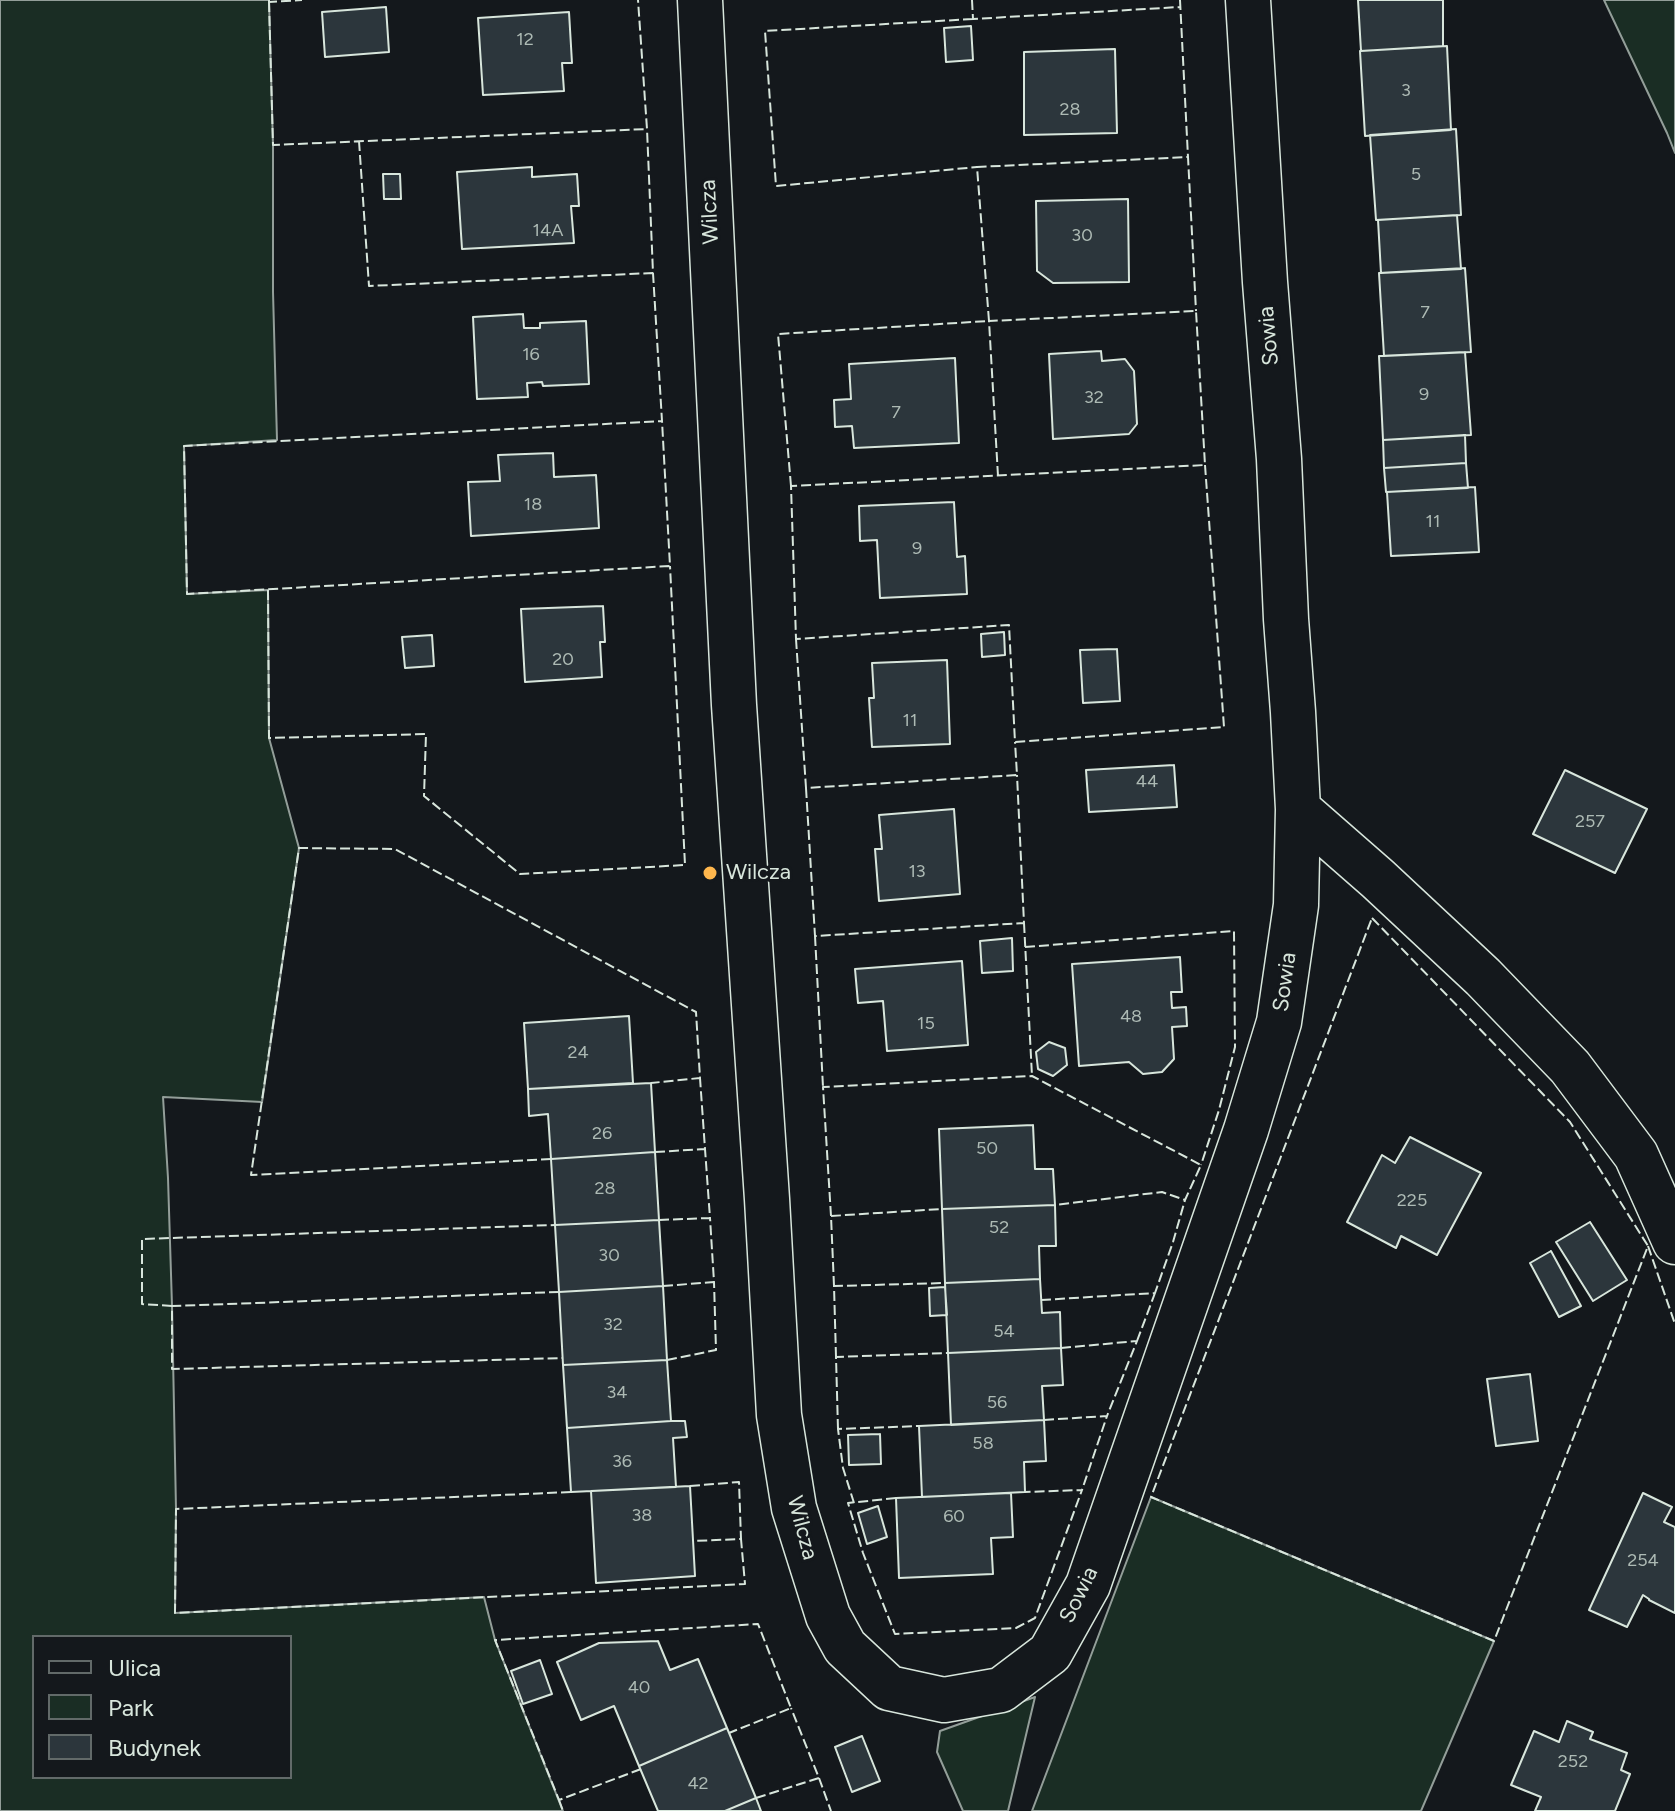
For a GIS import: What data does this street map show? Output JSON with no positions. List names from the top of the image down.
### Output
{
  "streets": {
    "street": ["Wilcza", "Sowia"]
  },
  "crossings": [
    ["Wilcza", "Sowia"]
  ],
  "places": ["Wilcza"],
  "house_numbers": [
    "12",
    "3",
    "28",
    "5",
    "14A",
    "30",
    "7",
    "16",
    "9",
    "32",
    "7",
    "18",
    "11",
    "9",
    "20",
    "11",
    "44",
    "257",
    "13",
    "48",
    "15",
    "24",
    "26",
    "50",
    "28",
    "225",
    "52",
    "30",
    "32",
    "54",
    "34",
    "56",
    "58",
    "36",
    "38",
    "60",
    "254",
    "40",
    "252",
    "42"
  ],
  "legend": ["Ulica", "Park", "Budynek"]
}
